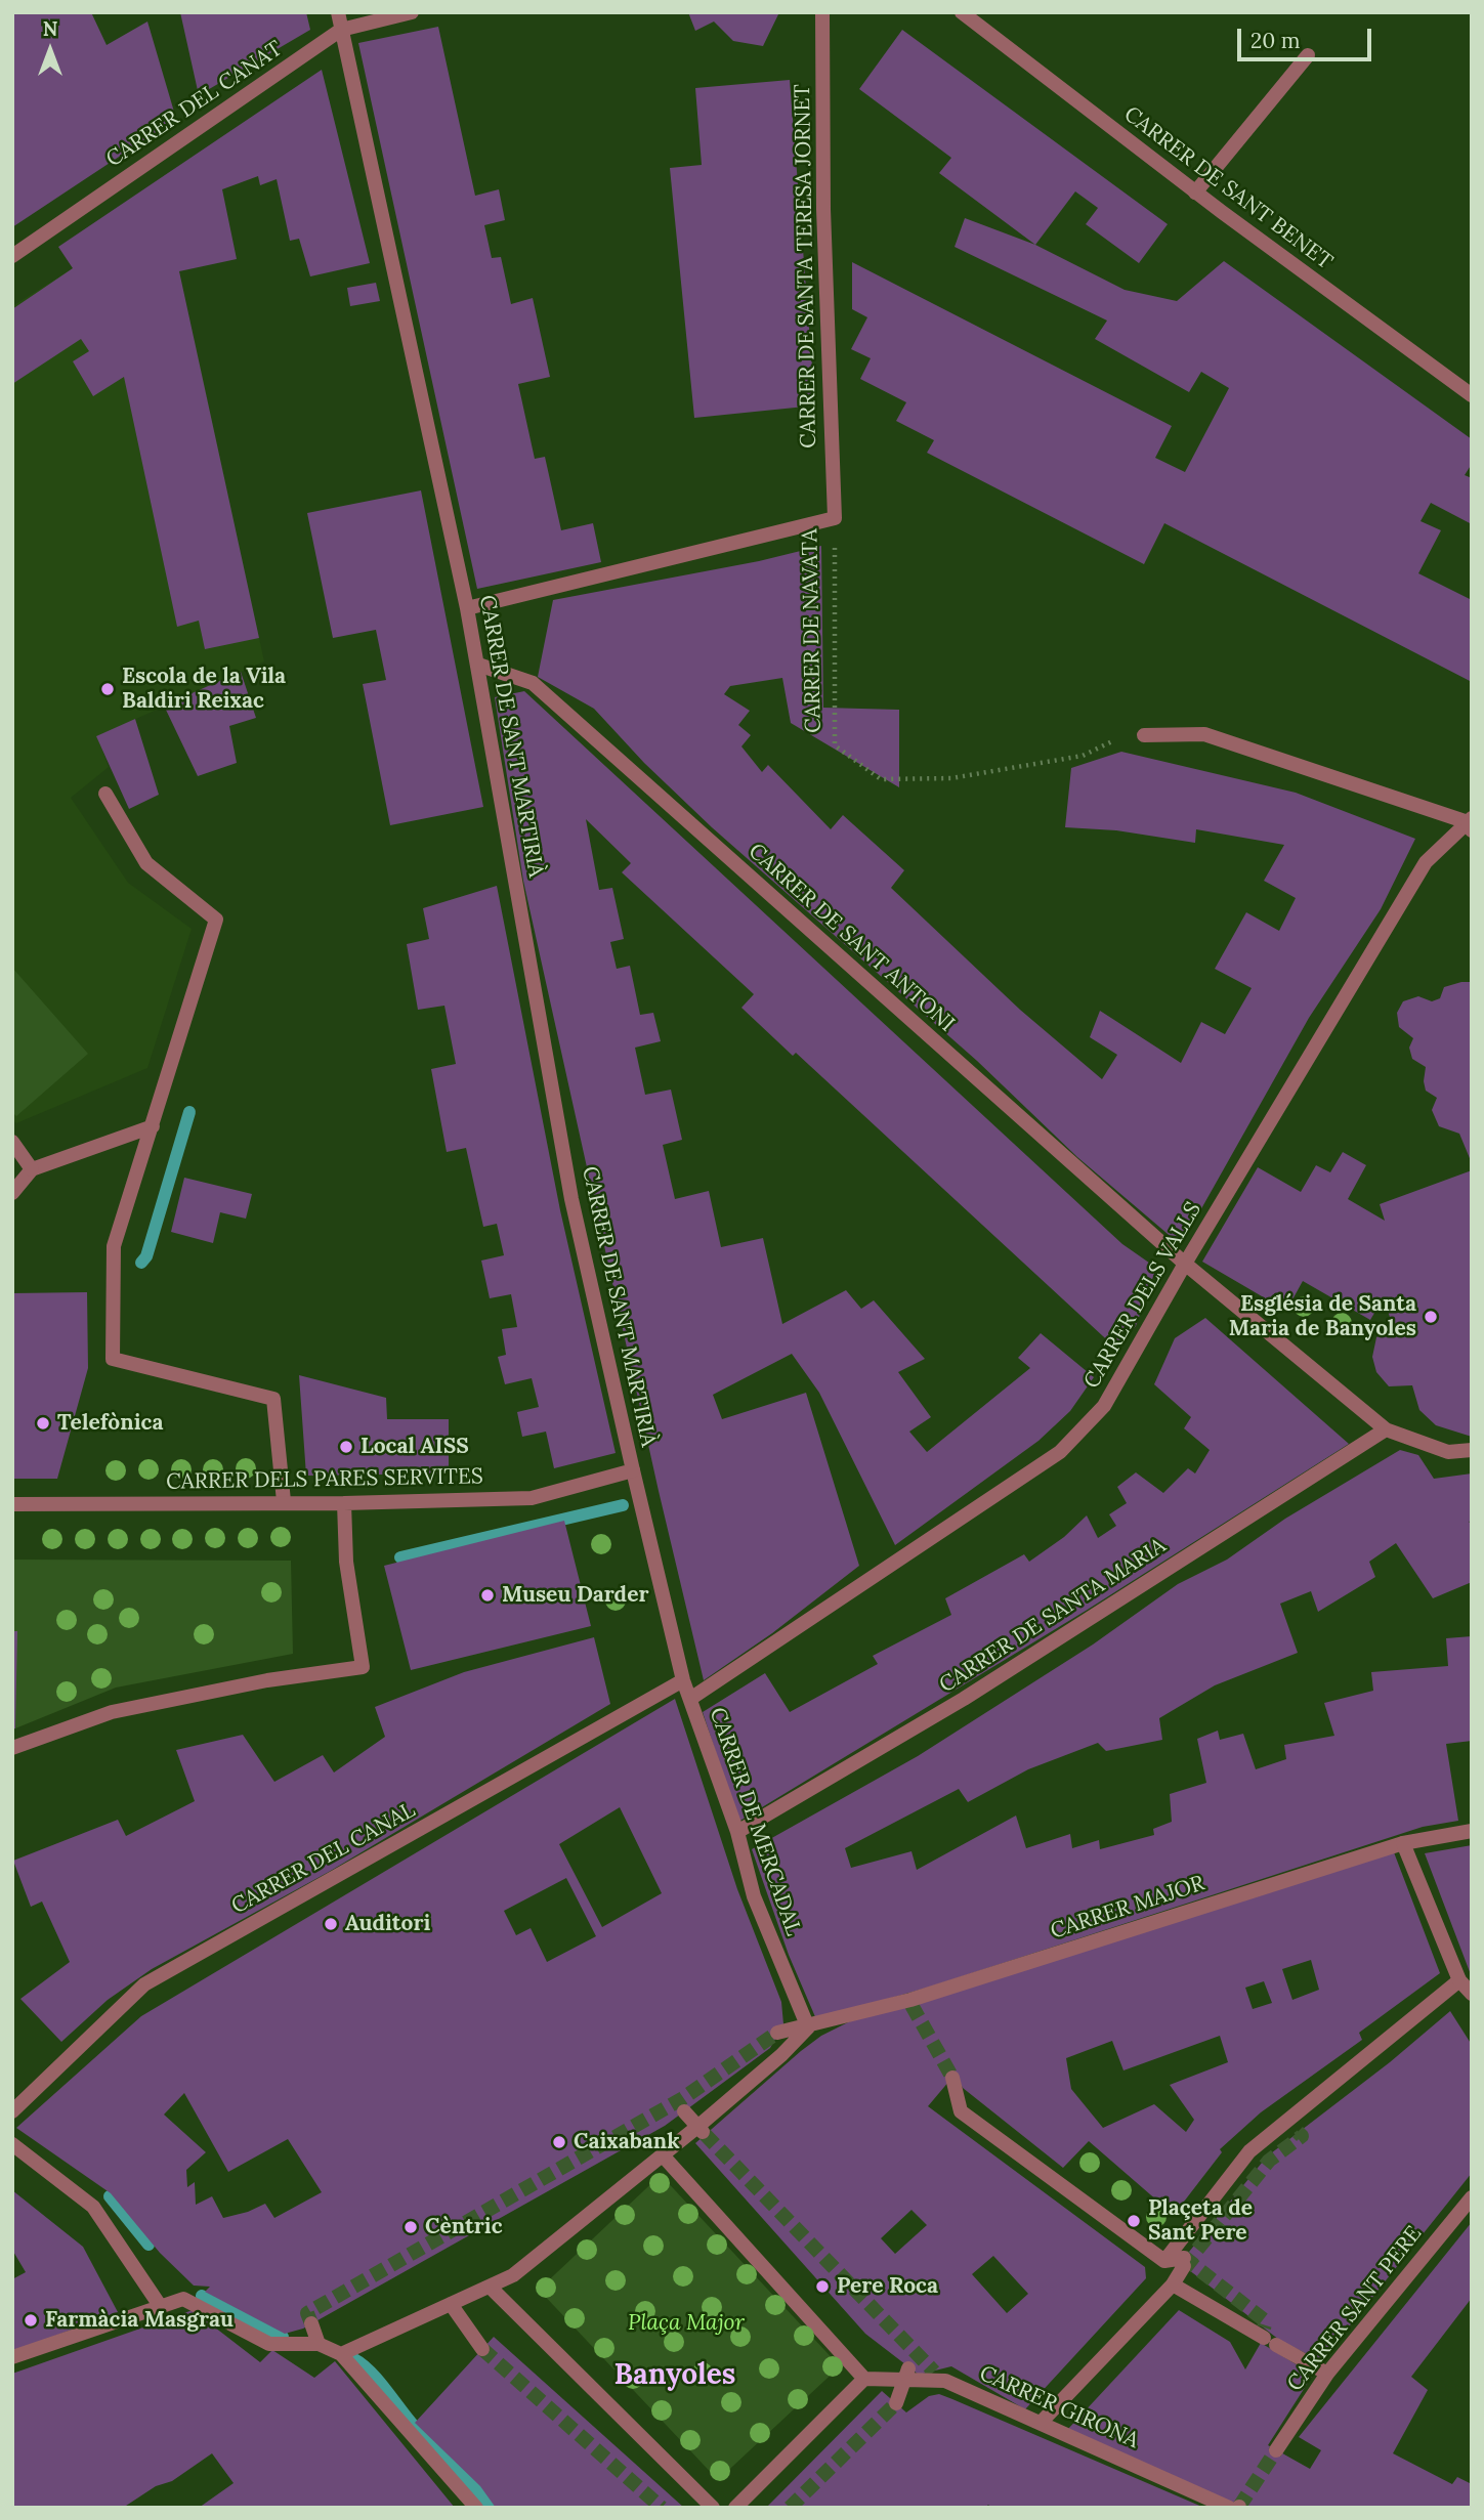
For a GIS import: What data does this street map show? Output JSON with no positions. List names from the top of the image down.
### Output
{
  "streets": {
    "street": [
      "CARRER DEL CANAT",
      "CARRER DE SANT BENET",
      "CARRER DE SANTA TERESA JORNET",
      "CARRER DE NAVATA",
      "CARRER DE SANT MARTIRIÀ",
      "CARRER DE SANT ANTONI",
      "CARRER DELS VALLS",
      "CARRER DELS PARES SERVITES",
      "CARRER DE SANTA MARIA",
      "CARRER DE MERCADAL",
      "CARRER DEL CANAL",
      "CARRER MAJOR",
      "CARRER SANT PERE",
      "CARRER GIRONA"
    ]
  },
  "crossings": [
    ["CARRER DEL CANAT", "CARRER DE SANT MARTIRIÀ"],
    ["CARRER DE SANTA TERESA JORNET", "CARRER DE NAVATA"],
    ["CARRER DE NAVATA", "CARRER DE SANT MARTIRIÀ"],
    ["CARRER DE SANT MARTIRIÀ", "CARRER DE SANT ANTONI"],
    ["CARRER DE SANT MARTIRIÀ", "CARRER DELS PARES SERVITES"],
    ["CARRER DE SANT MARTIRIÀ", "CARRER DE MERCADAL"],
    ["CARRER DE SANT MARTIRIÀ", "CARRER DEL CANAL"],
    ["CARRER DE SANT ANTONI", "CARRER DELS VALLS"],
    ["CARRER DE SANT ANTONI", "CARRER DE SANTA MARIA"],
    ["CARRER DELS VALLS", "CARRER DE MERCADAL"],
    ["CARRER DE SANTA MARIA", "CARRER DE MERCADAL"],
    ["CARRER DE MERCADAL", "CARRER DEL CANAL"],
    ["CARRER DE MERCADAL", "CARRER MAJOR"]
  ],
  "districts": ["Banyoles"],
  "parks": ["Plaça Major"],
  "places": [
    "Escola de la Vila Baldiri Reixac",
    "Església de Santa Maria de Banyoles",
    "Telefònica",
    "Local AISS",
    "Museu Darder",
    "Auditori",
    "Caixabank",
    "Plaçeta de Sant Pere",
    "Cèntric",
    "Pere Roca",
    "Farmàcia Masgrau"
  ],
  "scale_bar": "20 m",
  "north": "top"
}
